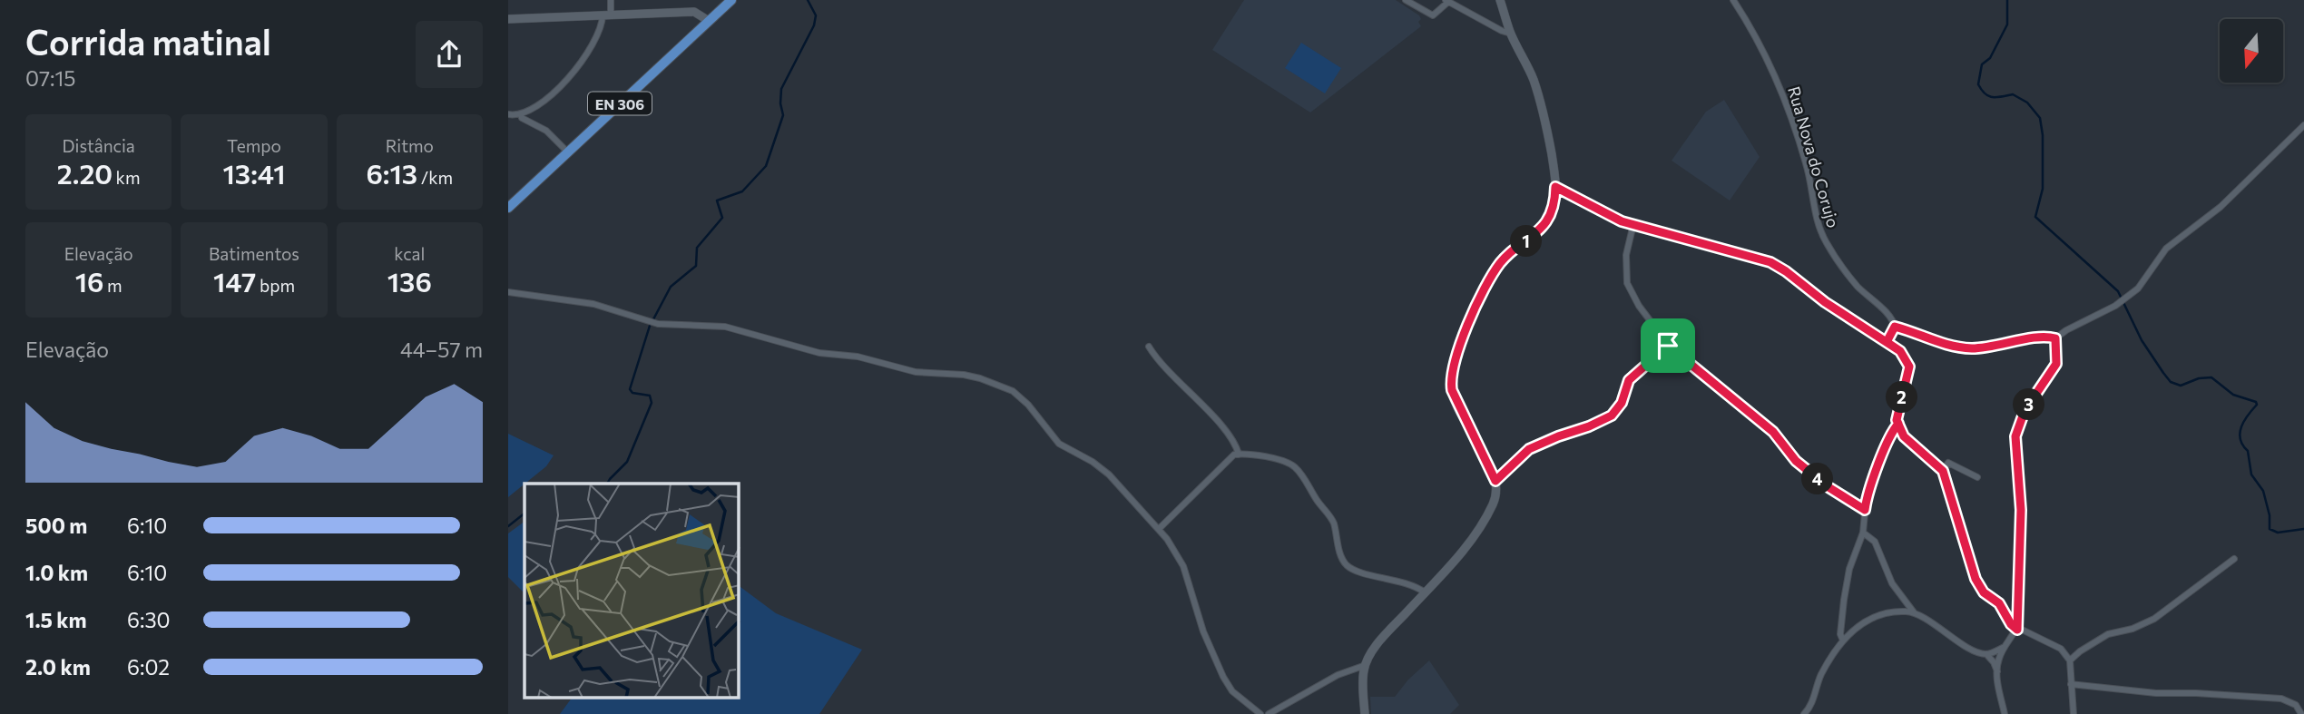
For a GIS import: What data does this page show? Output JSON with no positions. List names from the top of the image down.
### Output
{
  "streets": {
    "main road": ["EN 306"],
    "street": ["Rua Nova do Corujo"]
  },
  "north": "bottom",
  "page": {
    "heading": ["Corrida matinal", "07:15"],
    "stats": [
      ["Distância", "2.20 km"],
      ["Tempo", "13:41"],
      ["Ritmo", "6:13 /km"],
      ["Elevação", "16 m"],
      ["Batimentos", "147 bpm"],
      ["kcal", "136"]
    ],
    "pins": [
      "1",
      "2",
      "3",
      "4"
    ],
    "chart": ["Elevação", "44–57 m"],
    "list": [
      {
        "name": "500 m",
        "note": "6:10"
      },
      {
        "name": "1.0 km",
        "note": "6:10"
      },
      {
        "name": "1.5 km",
        "note": "6:30"
      },
      {
        "name": "2.0 km",
        "note": "6:02"
      }
    ]
  }
}
